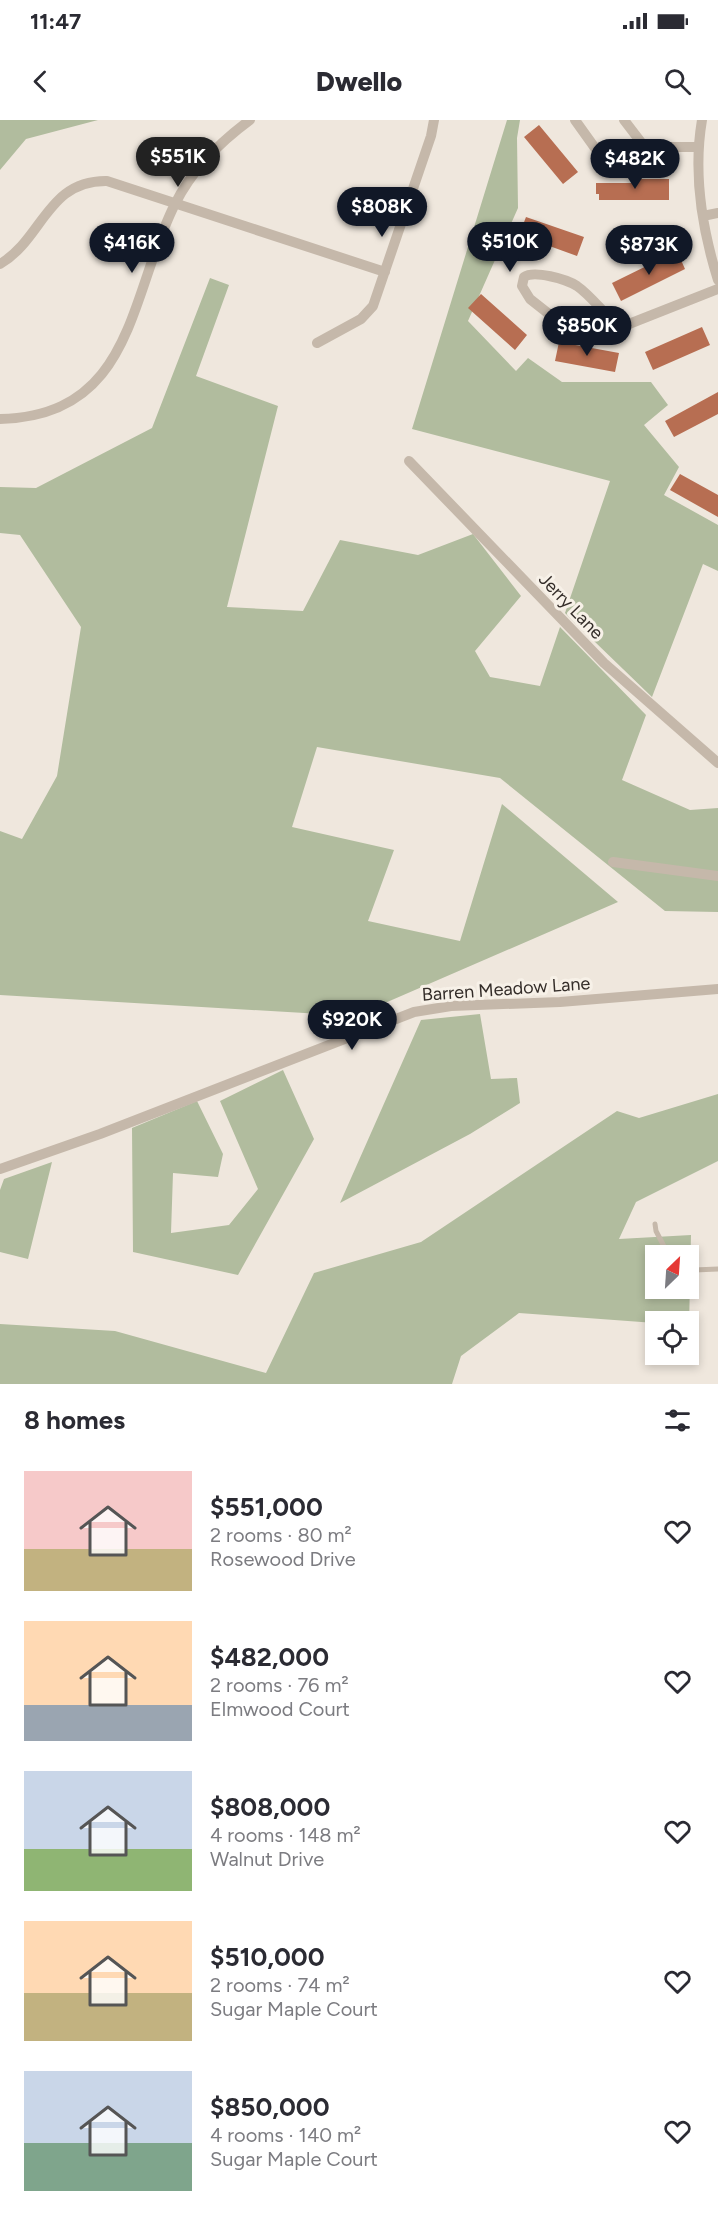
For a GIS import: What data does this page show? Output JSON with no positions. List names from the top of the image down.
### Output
{
  "streets": {
    "street": ["Jerry Lane", "Barren Meadow Lane"]
  },
  "north": "top right",
  "page": {
    "status": "11:47",
    "header": "Dwello",
    "price": [
      "$551K",
      "$482K",
      "$808K",
      "$510K",
      "$416K",
      "$873K",
      "$850K",
      "$920K"
    ],
    "heading": "8 homes",
    "list": [
      {
        "name": "$551,000",
        "note": "2 rooms · 80 m² · Rosewood Drive"
      },
      {
        "name": "$482,000",
        "note": "2 rooms · 76 m² · Elmwood Court"
      },
      {
        "name": "$808,000",
        "note": "4 rooms · 148 m² · Walnut Drive"
      },
      {
        "name": "$510,000",
        "note": "2 rooms · 74 m² · Sugar Maple Court"
      },
      {
        "name": "$850,000",
        "note": "4 rooms · 140 m² · Sugar Maple Court"
      }
    ]
  }
}
